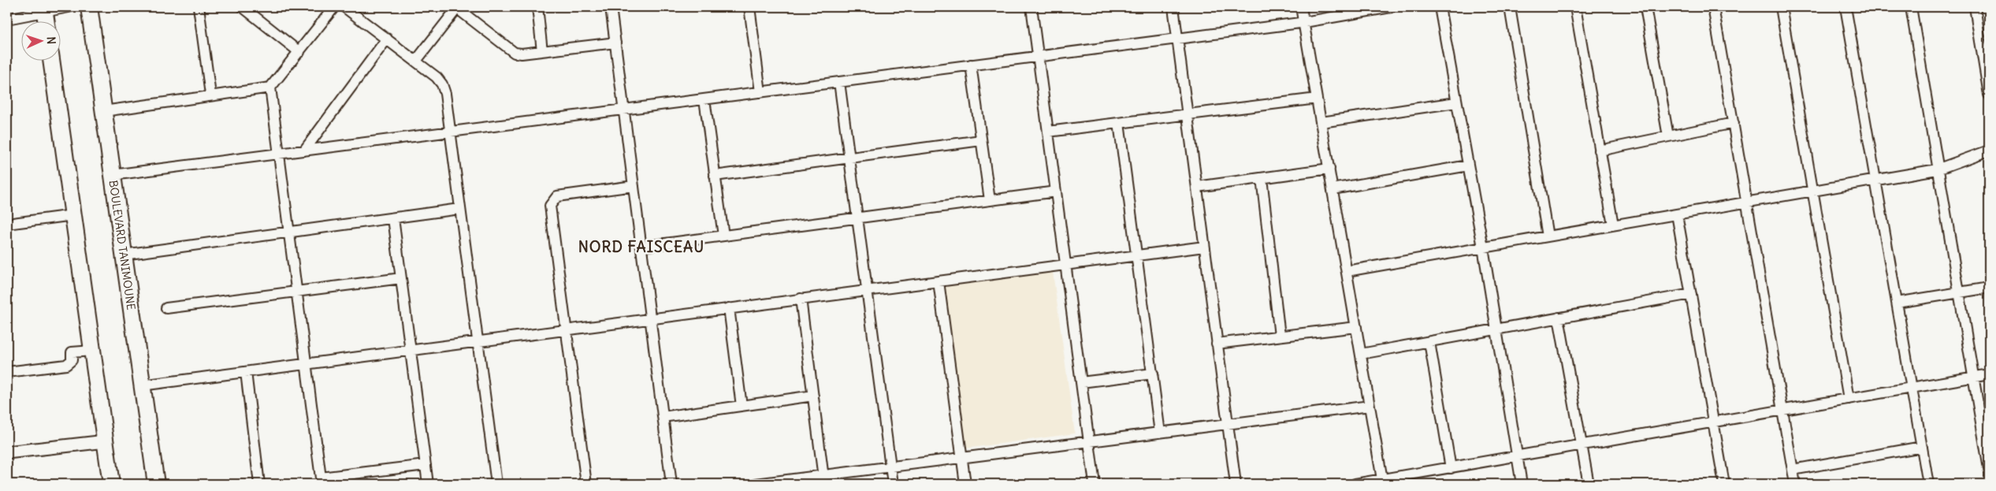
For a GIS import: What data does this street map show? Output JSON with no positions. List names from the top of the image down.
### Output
{
  "streets": {
    "main road": ["BOULEVARD TANIMOUNE"]
  },
  "districts": ["NORD FAISCEAU"],
  "north": "right"
}
